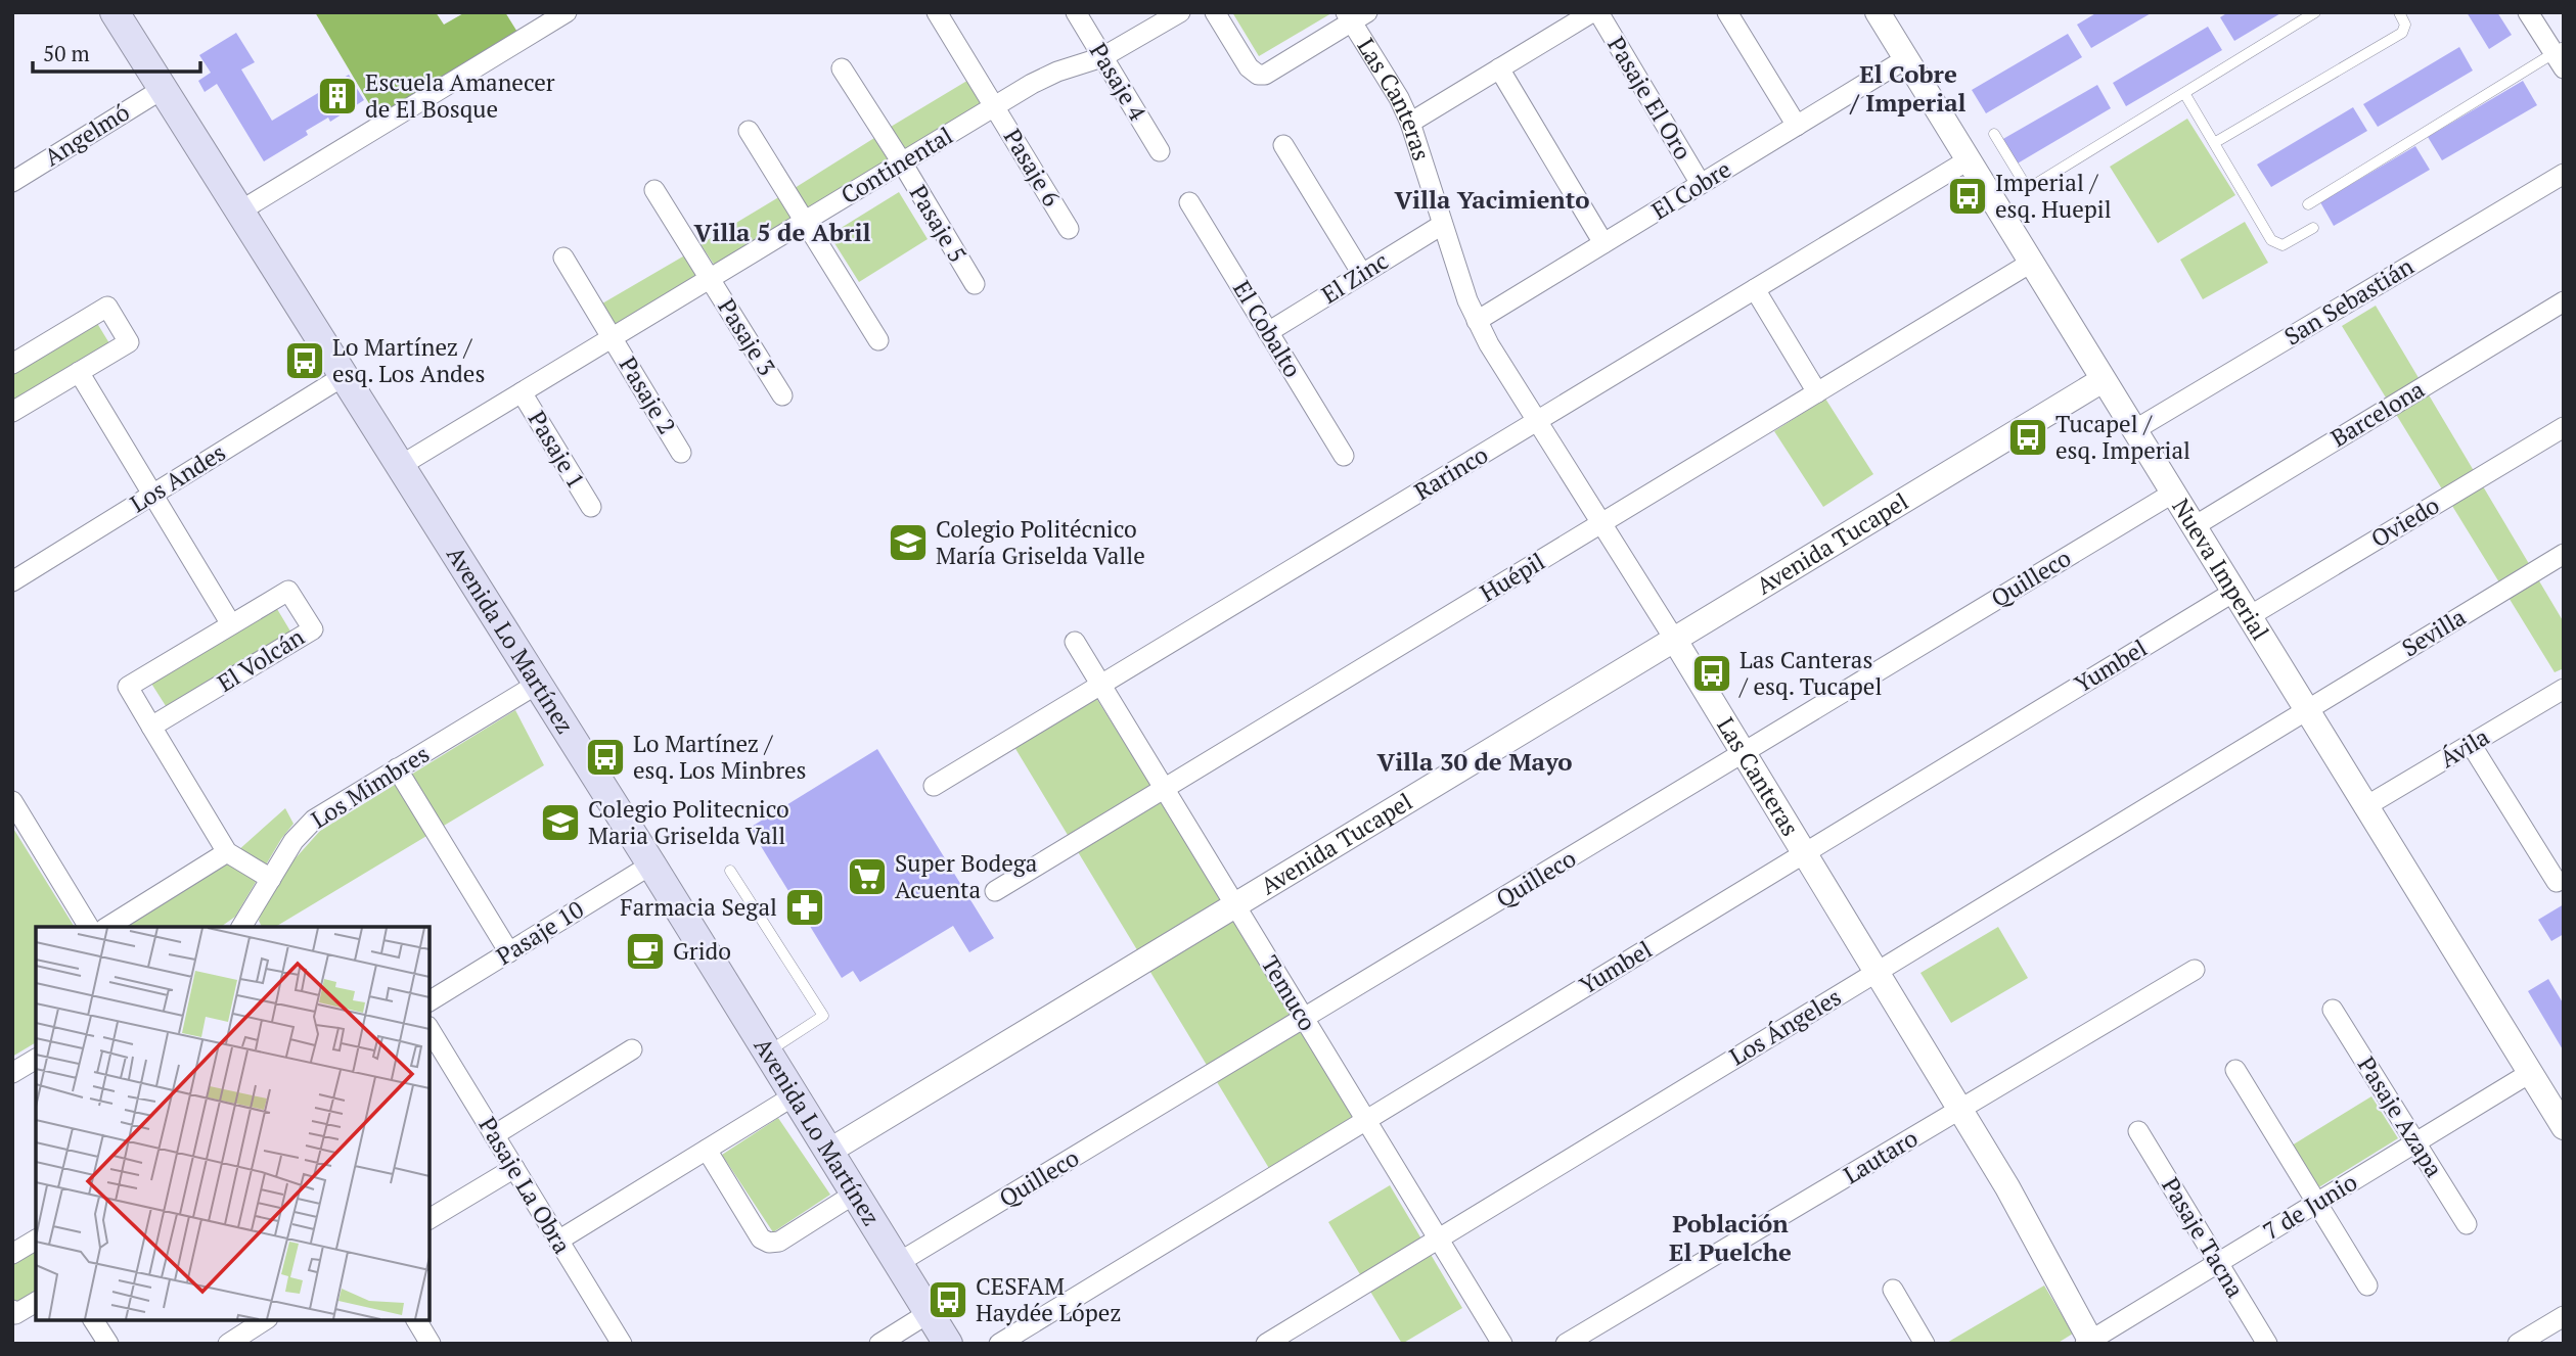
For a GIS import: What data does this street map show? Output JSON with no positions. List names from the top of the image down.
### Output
{
  "streets": {
    "main road": ["Avenida Lo Martínez"],
    "street": [
      "Pasaje 4",
      "Pasaje El Oro",
      "Las Canteras",
      "Angelmó",
      "Continental",
      "Pasaje 6",
      "El Cobre",
      "Pasaje 5",
      "El Zinc",
      "San Sebastián",
      "El Cobalto",
      "Pasaje 3",
      "Pasaje 2",
      "Barcelona",
      "Pasaje 1",
      "Rarinco",
      "Los Andes",
      "Oviedo",
      "Avenida Tucapel",
      "Nueva Imperial",
      "Huépil",
      "Quilleco",
      "Sevilla",
      "El Volcán",
      "Yumbel",
      "Ávila",
      "Los Mimbres",
      "Pasaje 10",
      "Temuco",
      "Los Ángeles",
      "Pasaje Azapa",
      "Lautaro",
      "Pasaje La Obra",
      "7 de Junio",
      "Pasaje Tacna"
    ]
  },
  "crossings": [
    ["Pasaje 4", "Continental"],
    ["Pasaje El Oro", "El Cobre"],
    ["Las Canteras", "El Cobre"],
    ["Las Canteras", "El Zinc"],
    ["Las Canteras", "Rarinco"],
    ["Las Canteras", "Avenida Tucapel"],
    ["Las Canteras", "Huépil"],
    ["Las Canteras", "Quilleco"],
    ["Las Canteras", "Yumbel"],
    ["Las Canteras", "Los Ángeles"],
    ["Las Canteras", "Lautaro"],
    ["Las Canteras", "7 de Junio"],
    ["Angelmó", "Avenida Lo Martínez"],
    ["Continental", "Pasaje 6"],
    ["Continental", "Pasaje 5"],
    ["Continental", "Pasaje 3"],
    ["Continental", "Pasaje 2"],
    ["Continental", "Pasaje 1"],
    ["Continental", "Avenida Lo Martínez"],
    ["El Cobre", "Nueva Imperial"],
    ["El Zinc", "El Cobalto"],
    ["San Sebastián", "Nueva Imperial"],
    ["Barcelona", "Nueva Imperial"],
    ["Rarinco", "Nueva Imperial"],
    ["Rarinco", "Temuco"],
    ["Los Andes", "Avenida Lo Martínez"],
    ["Los Andes", "El Volcán"],
    ["Oviedo", "Nueva Imperial"],
    ["Avenida Tucapel", "Nueva Imperial"],
    ["Avenida Tucapel", "Avenida Lo Martínez"],
    ["Avenida Tucapel", "Temuco"],
    ["Nueva Imperial", "Huépil"],
    ["Nueva Imperial", "Quilleco"],
    ["Nueva Imperial", "Sevilla"],
    ["Nueva Imperial", "Yumbel"],
    ["Nueva Imperial", "Ávila"],
    ["Nueva Imperial", "Los Ángeles"],
    ["Nueva Imperial", "7 de Junio"],
    ["Huépil", "Temuco"],
    ["Quilleco", "Avenida Lo Martínez"],
    ["Quilleco", "Temuco"],
    ["Sevilla", "Los Ángeles"],
    ["Avenida Lo Martínez", "Los Mimbres"],
    ["Avenida Lo Martínez", "Pasaje 10"],
    ["El Volcán", "Los Mimbres"],
    ["Yumbel", "Temuco"],
    ["Temuco", "Los Ángeles"],
    ["Pasaje Azapa", "7 de Junio"],
    ["7 de Junio", "Pasaje Tacna"]
  ],
  "districts": [
    "El Cobre / Imperial",
    "Villa Yacimiento",
    "Villa 5 de Abril",
    "Villa 30 de Mayo",
    "Población El Puelche"
  ],
  "places": {
    "building": ["Escuela Amanecer de El Bosque"],
    "bus stop": [
      "Imperial / esq. Huepil",
      "Lo Martínez / esq. Los Andes",
      "Tucapel / esq. Imperial",
      "Las Canteras / esq. Tucapel",
      "Lo Martínez / esq. Los Minbres",
      "CESFAM Haydée López"
    ],
    "school or university": ["Colegio Politécnico María Griselda Valle", "Colegio Politecnico Maria Griselda Vall"],
    "supermarket": ["Super Bodega Acuenta"],
    "pharmacy": ["Farmacia Segal"],
    "cafe": ["Grido"]
  },
  "scale_bar": "50 m"
}
